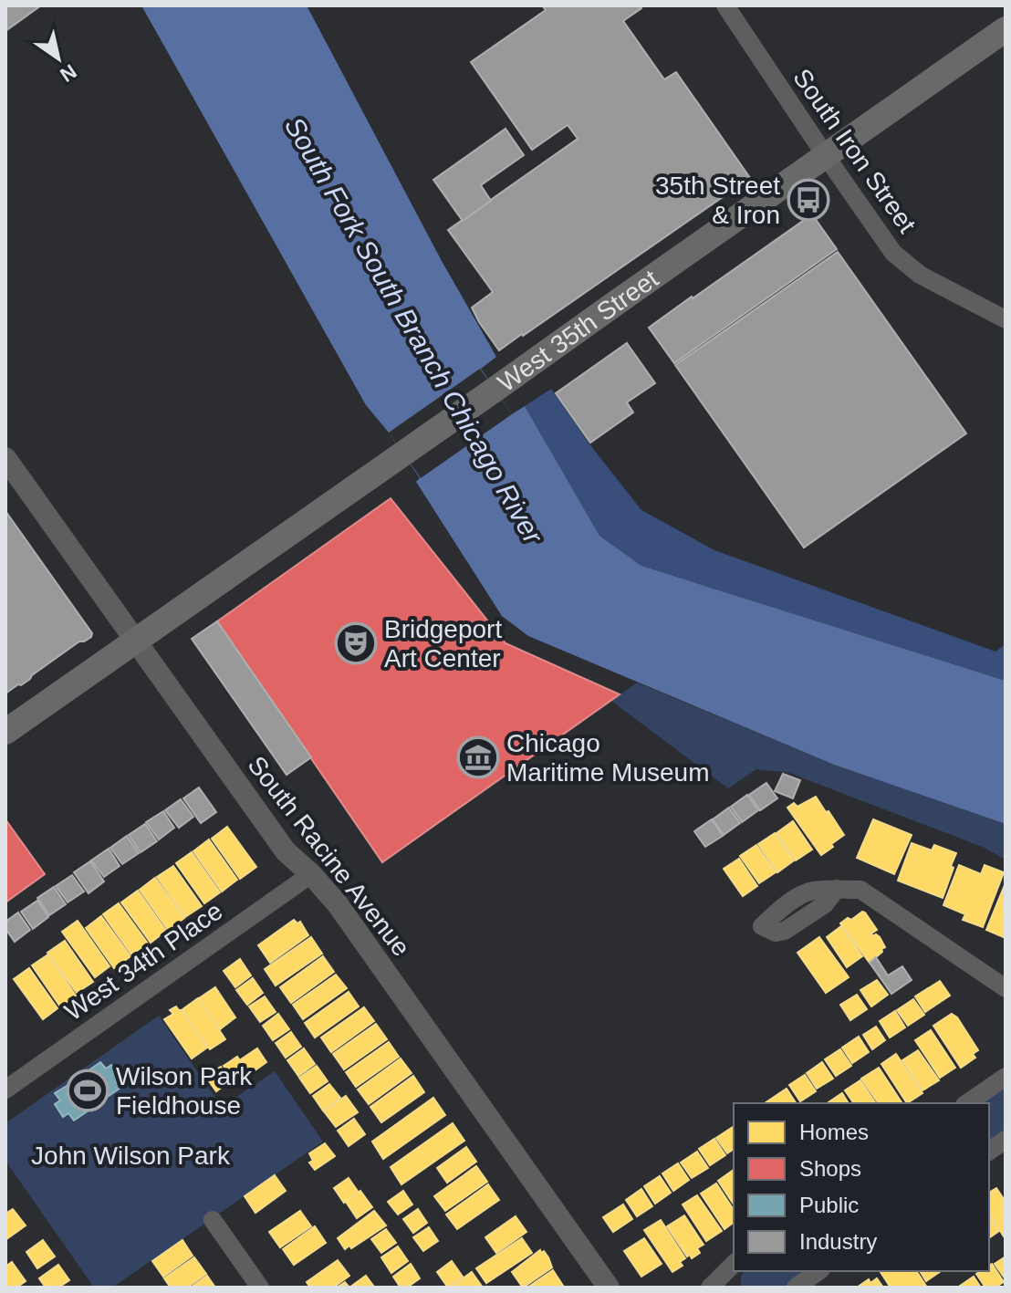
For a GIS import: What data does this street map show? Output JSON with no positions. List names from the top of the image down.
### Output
{
  "streets": {
    "main road": ["West 35th Street"],
    "street": ["South Iron Street", "South Racine Avenue", "West 34th Place"]
  },
  "crossings": [
    ["South Iron Street", "West 35th Street"],
    ["West 35th Street", "South Racine Avenue"],
    ["South Racine Avenue", "West 34th Place"]
  ],
  "water": ["South Fork South Branch Chicago River"],
  "parks": ["John Wilson Park"],
  "places": {
    "bus stop": ["35th Street & Iron"],
    "theatre": ["Bridgeport Art Center"],
    "museum": ["Chicago Maritime Museum"],
    "sports": ["Wilson Park Fieldhouse"]
  },
  "legend": [
    "Homes",
    "Shops",
    "Public",
    "Industry"
  ],
  "north": "bottom right"
}
